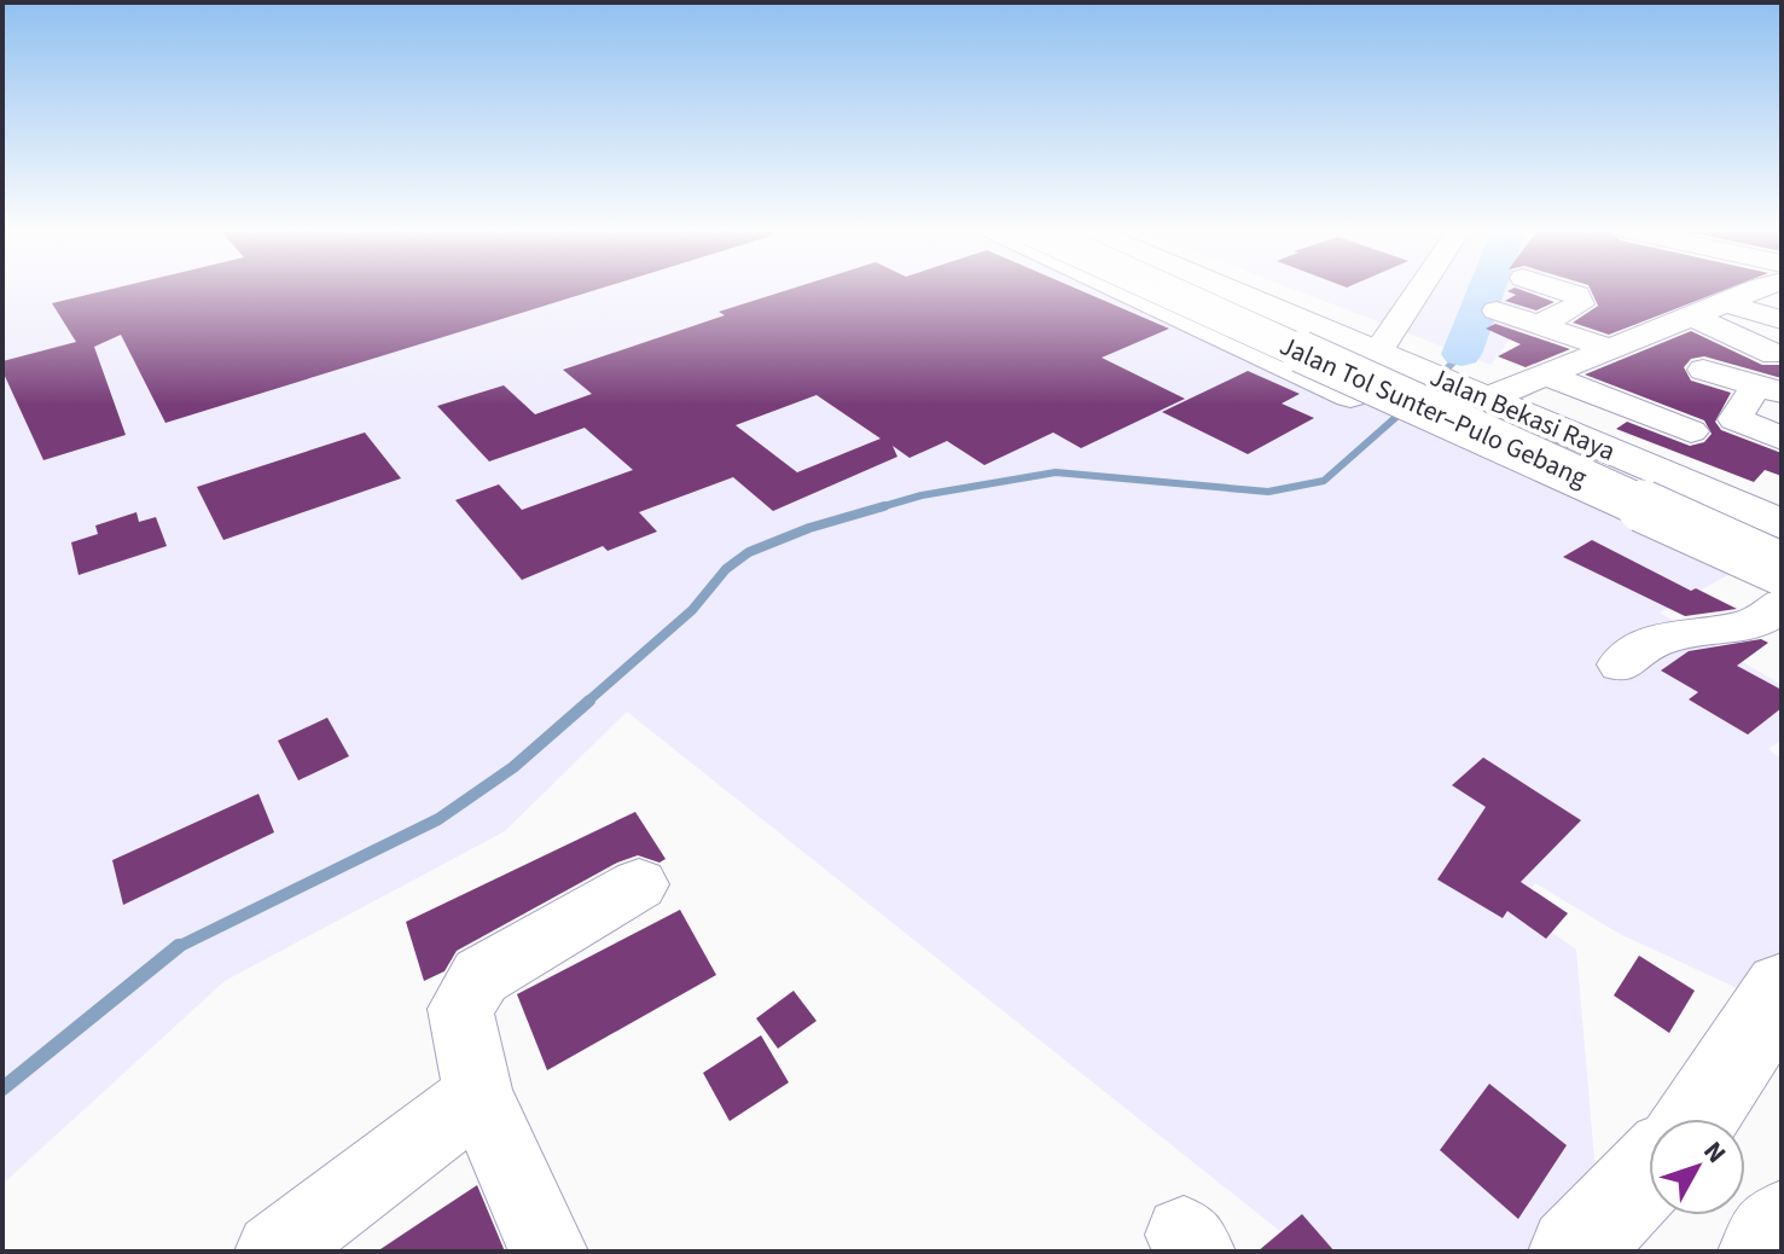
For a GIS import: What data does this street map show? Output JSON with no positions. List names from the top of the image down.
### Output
{
  "streets": {
    "main road": ["Jalan Tol Sunter–Pulo Gebang", "Jalan Bekasi Raya"]
  },
  "crossings": [
    ["Jalan Tol Sunter–Pulo Gebang", "Jalan Bekasi Raya"]
  ],
  "north": "top right"
}
